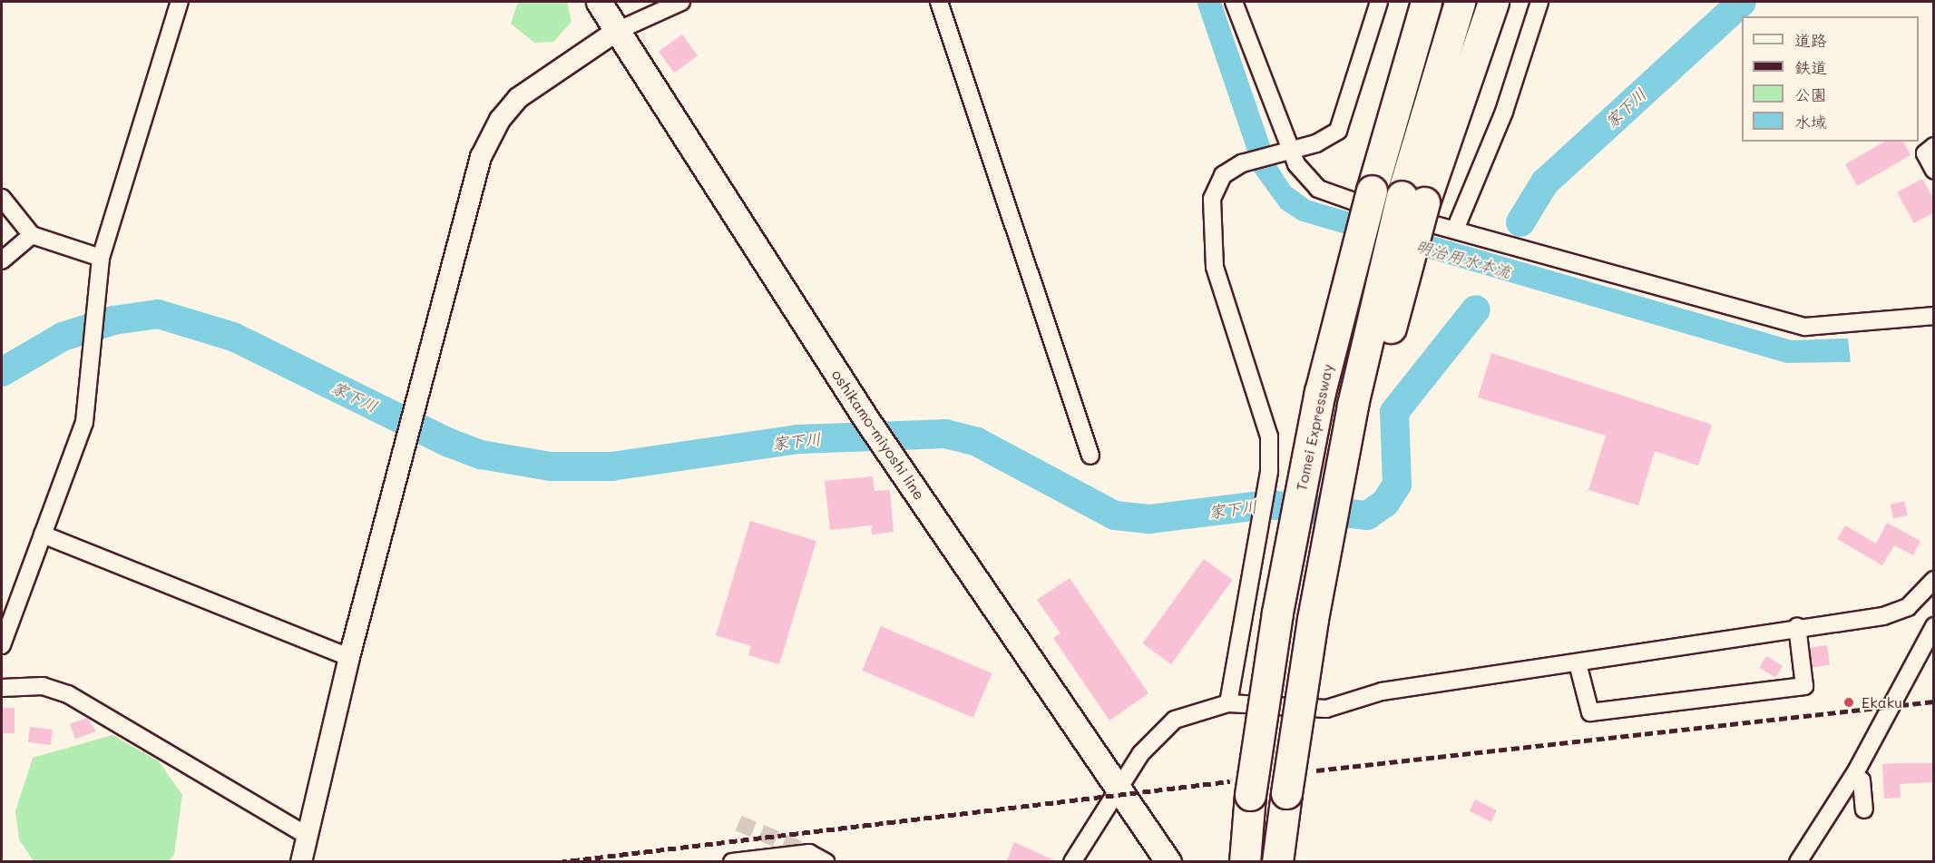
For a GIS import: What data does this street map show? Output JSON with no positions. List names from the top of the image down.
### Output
{
  "streets": {
    "highway": ["Tomei Expressway"],
    "main road": ["oshikamo-miyoshi line"]
  },
  "water": ["家下川", "明治用水本流"],
  "places": ["Ekaku"],
  "legend": [
    "道路",
    "鉄道",
    "公園",
    "水域"
  ]
}
